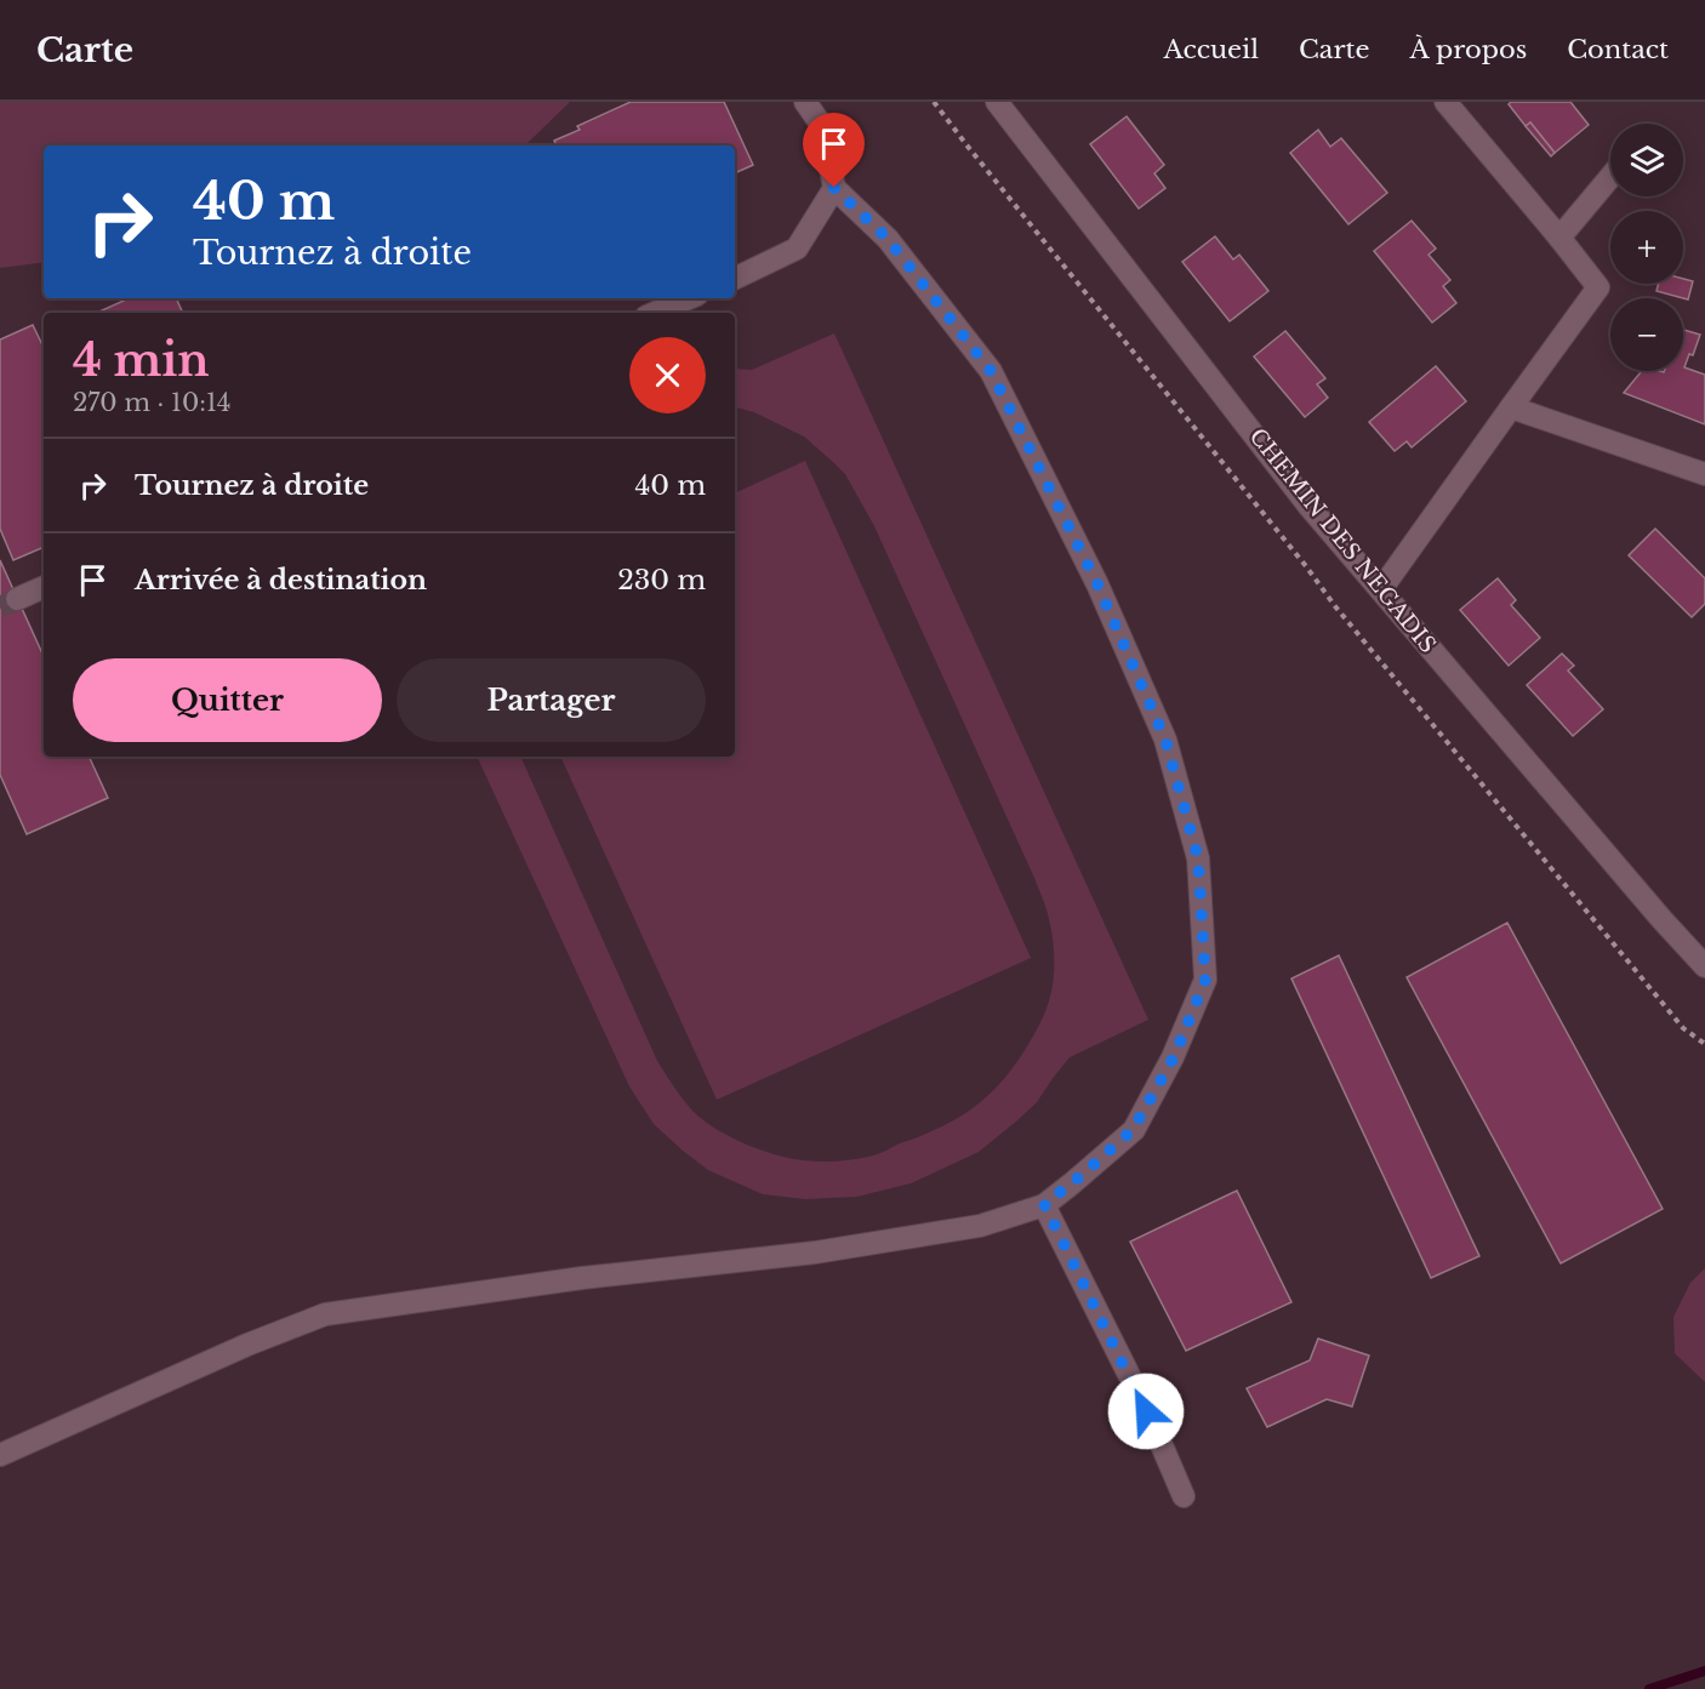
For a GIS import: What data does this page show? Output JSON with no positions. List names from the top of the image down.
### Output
{
  "streets": {
    "street": ["CHEMIN DES NEGADIS"]
  },
  "page": {
    "header": "Carte",
    "nav": [
      "Accueil",
      "Carte",
      "À propos",
      "Contact"
    ],
    "map_buttons": ["+", "−"],
    "turn": ["40 m", "Tournez à droite"],
    "heading": ["4 min", "270 m · 10:14"],
    "list": [
      {
        "name": "Tournez à droite",
        "value": "40 m"
      },
      {
        "name": "Arrivée à destination",
        "value": "230 m"
      }
    ],
    "buttons": ["Quitter", "Partager"]
  }
}
